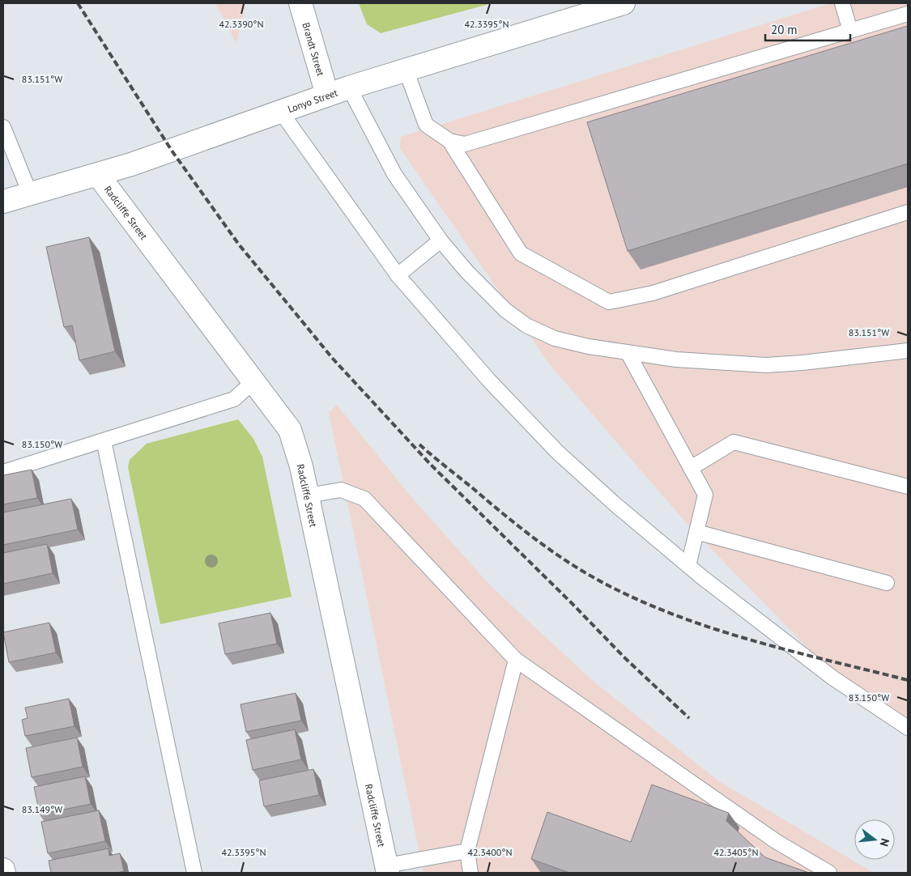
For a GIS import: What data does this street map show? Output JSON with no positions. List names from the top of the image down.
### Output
{
  "streets": {
    "street": ["Brandt Street", "Lonyo Street", "Radcliffe Street"]
  },
  "crossings": [
    ["Brandt Street", "Lonyo Street"],
    ["Lonyo Street", "Radcliffe Street"]
  ],
  "scale_bar": "20 m",
  "north": "right",
  "coordinates": [
    "42.3390°N",
    "42.3395°N",
    "83.151°W",
    "83.150°W",
    "83.149°W",
    "42.3400°N",
    "42.3405°N"
  ]
}
